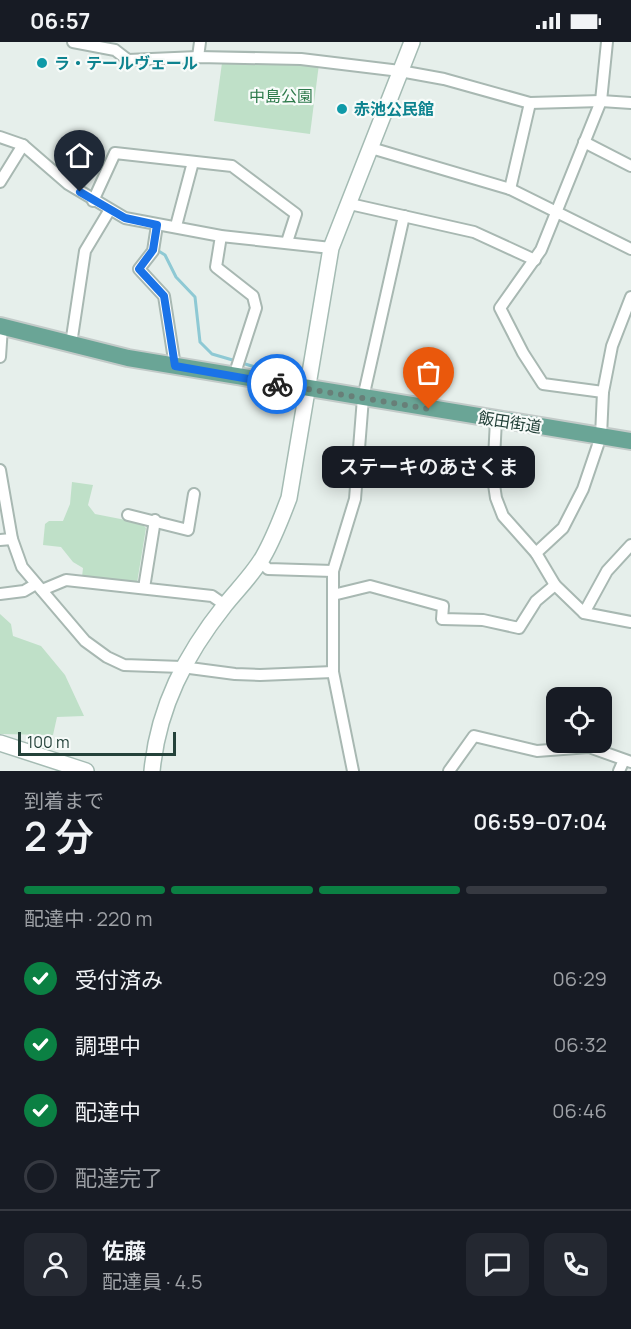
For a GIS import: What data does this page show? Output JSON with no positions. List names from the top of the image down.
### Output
{
  "streets": {
    "main road": ["飯田街道"]
  },
  "parks": ["中島公園"],
  "places": ["ラ・テールヴェール", "赤池公民館", "ステーキのあさくま"],
  "scale_bar": "100 m",
  "page": {
    "status": "06:57",
    "bubble": "ステーキのあさくま",
    "scale": "100 m",
    "heading": ["2 分", "到着まで", "06:59–07:04"],
    "panel": ["佐藤", "配達員 · 4.5"],
    "bar": "配達中 · 220 m",
    "list": [
      ["受付済み", "06:29"],
      ["調理中", "06:32"],
      ["配達中", "06:46"],
      "配達完了"
    ]
  }
}
